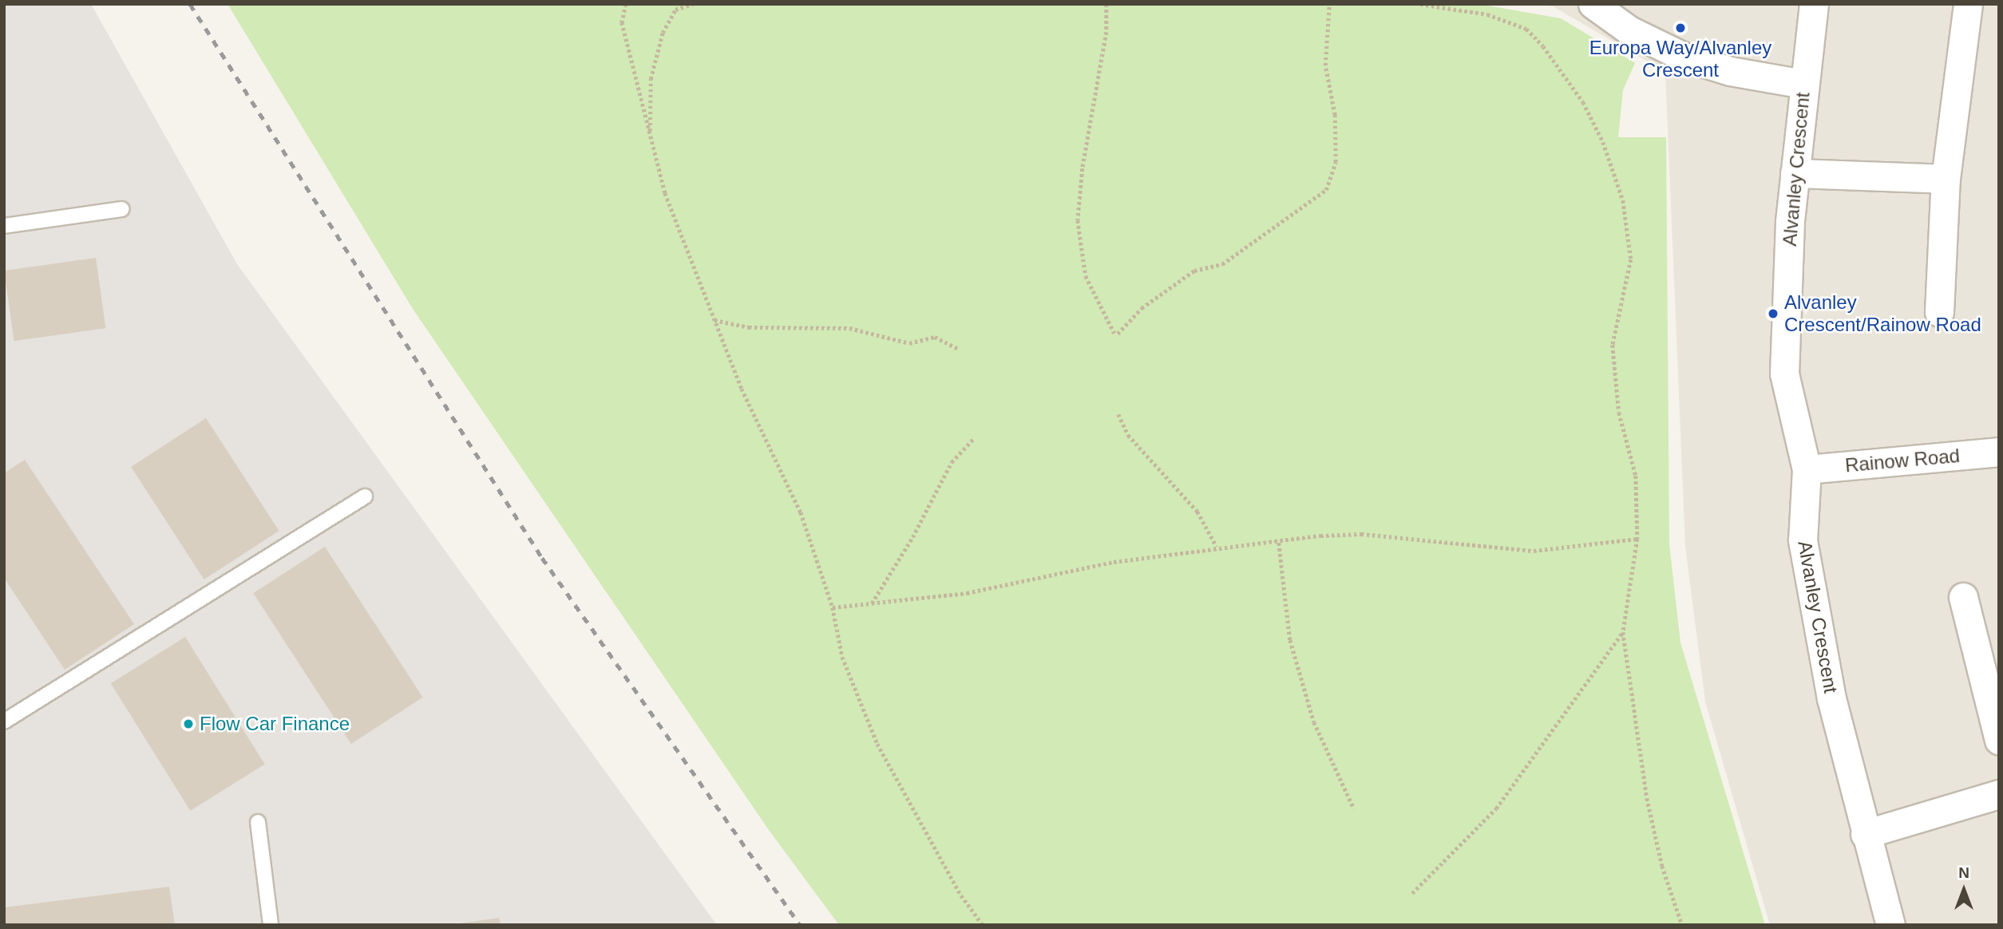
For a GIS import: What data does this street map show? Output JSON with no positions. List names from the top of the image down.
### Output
{
  "streets": {
    "street": ["Alvanley Crescent", "Rainow Road"]
  },
  "crossings": [
    ["Alvanley Crescent", "Rainow Road"]
  ],
  "places": ["Europa Way/Alvanley Crescent", "Alvanley Crescent/Rainow Road", "Flow Car Finance"],
  "north": "top"
}
